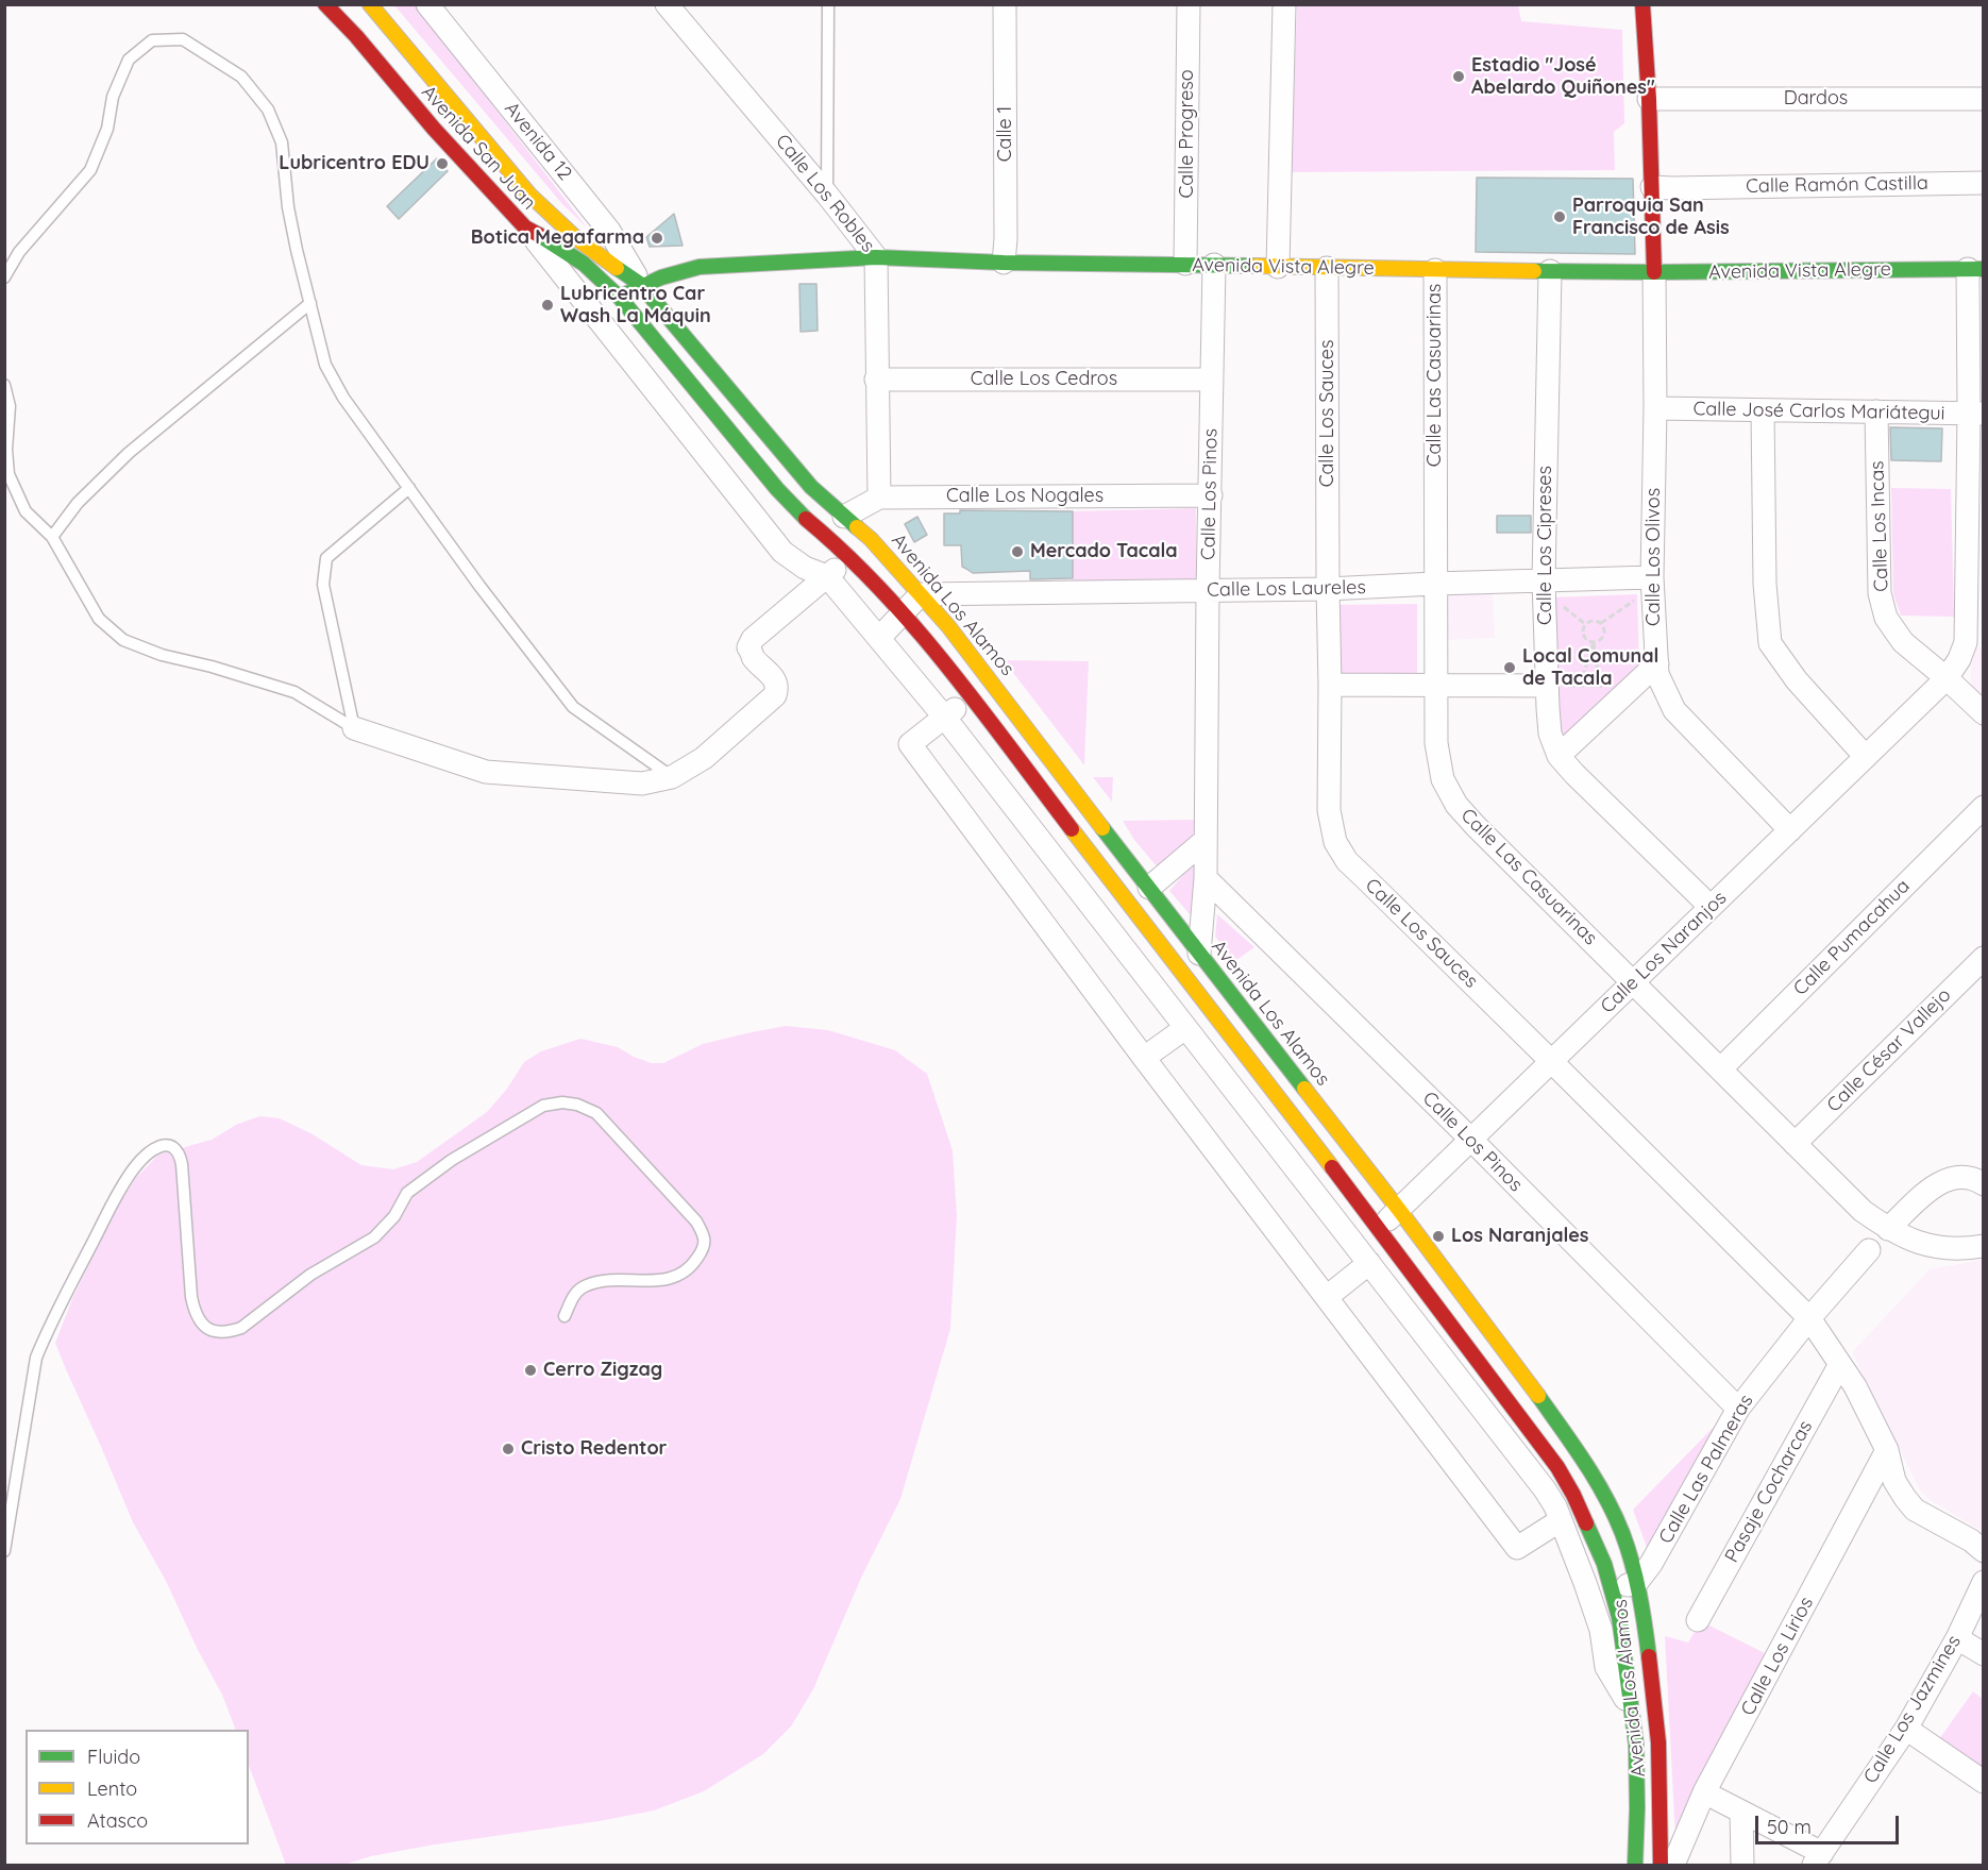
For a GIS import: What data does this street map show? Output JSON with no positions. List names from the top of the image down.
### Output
{
  "streets": {
    "main road": ["Avenida San Juan", "Avenida Vista Alegre", "Avenida Los Alamos"],
    "street": [
      "Dardos",
      "Calle 1",
      "Calle Progreso",
      "Avenida 12",
      "Calle Ramón Castilla",
      "Calle Los Robles",
      "Calle Las Casuarinas",
      "Calle Los Cedros",
      "Calle José Carlos Mariátegui",
      "Calle Los Sauces",
      "Calle Los Pinos",
      "Calle Los Nogales",
      "Calle Los Incas",
      "Calle Los Cipreses",
      "Calle Los Olivos",
      "Calle Los Laureles",
      "Calle Pumacahua",
      "Calle Los Naranjos",
      "Calle César Vallejo",
      "Calle Las Palmeras",
      "Pasaje Cocharcas",
      "Calle Los Lirios",
      "Calle Los Jazmines"
    ]
  },
  "crossings": [
    ["Calle 1", "Avenida Vista Alegre"],
    ["Calle Progreso", "Avenida Vista Alegre"],
    ["Avenida 12", "Avenida San Juan"],
    ["Avenida 12", "Avenida Vista Alegre"],
    ["Avenida 12", "Avenida Los Alamos"],
    ["Avenida San Juan", "Avenida Vista Alegre"],
    ["Avenida San Juan", "Avenida Los Alamos"],
    ["Calle Los Robles", "Avenida Vista Alegre"],
    ["Calle Los Robles", "Calle Los Cedros"],
    ["Calle Los Robles", "Calle Los Nogales"],
    ["Avenida Vista Alegre", "Calle Las Casuarinas"],
    ["Avenida Vista Alegre", "Calle Los Sauces"],
    ["Avenida Vista Alegre", "Calle Los Pinos"],
    ["Avenida Vista Alegre", "Calle Los Cipreses"],
    ["Avenida Vista Alegre", "Calle Los Olivos"],
    ["Avenida Vista Alegre", "Avenida Los Alamos"],
    ["Calle Las Casuarinas", "Calle Los Laureles"],
    ["Calle Las Casuarinas", "Calle Pumacahua"],
    ["Calle Las Casuarinas", "Calle Los Naranjos"],
    ["Calle Las Casuarinas", "Calle César Vallejo"],
    ["Calle Los Cedros", "Calle Los Pinos"],
    ["Calle José Carlos Mariátegui", "Calle Los Incas"],
    ["Calle José Carlos Mariátegui", "Calle Los Olivos"],
    ["Calle Los Sauces", "Calle Los Laureles"],
    ["Calle Los Sauces", "Calle Los Naranjos"],
    ["Calle Los Sauces", "Calle Las Palmeras"],
    ["Calle Los Sauces", "Pasaje Cocharcas"],
    ["Calle Los Sauces", "Calle Los Lirios"],
    ["Calle Los Pinos", "Calle Los Nogales"],
    ["Calle Los Pinos", "Calle Los Laureles"],
    ["Calle Los Pinos", "Avenida Los Alamos"],
    ["Calle Los Pinos", "Calle Los Naranjos"],
    ["Calle Los Pinos", "Calle Las Palmeras"],
    ["Calle Los Nogales", "Avenida Los Alamos"],
    ["Calle Los Incas", "Calle Los Naranjos"],
    ["Calle Los Cipreses", "Calle Los Laureles"],
    ["Calle Los Cipreses", "Calle Los Naranjos"],
    ["Calle Los Olivos", "Calle Los Laureles"],
    ["Calle Los Olivos", "Calle Los Naranjos"],
    ["Calle Los Laureles", "Avenida Los Alamos"],
    ["Avenida Los Alamos", "Calle Los Naranjos"],
    ["Avenida Los Alamos", "Calle Las Palmeras"]
  ],
  "places": [
    "Estadio \"José Abelardo Quiñones\"",
    "Lubricentro EDU",
    "Parroquia San Francisco de Asis",
    "Botica Megafarma",
    "Lubricentro Car Wash La Máquin",
    "Mercado Tacala",
    "Local Comunal de Tacala",
    "Los Naranjales",
    "Cerro Zigzag",
    "Cristo Redentor"
  ],
  "legend": ["Fluido", "Lento", "Atasco"],
  "scale_bar": "50 m"
}
